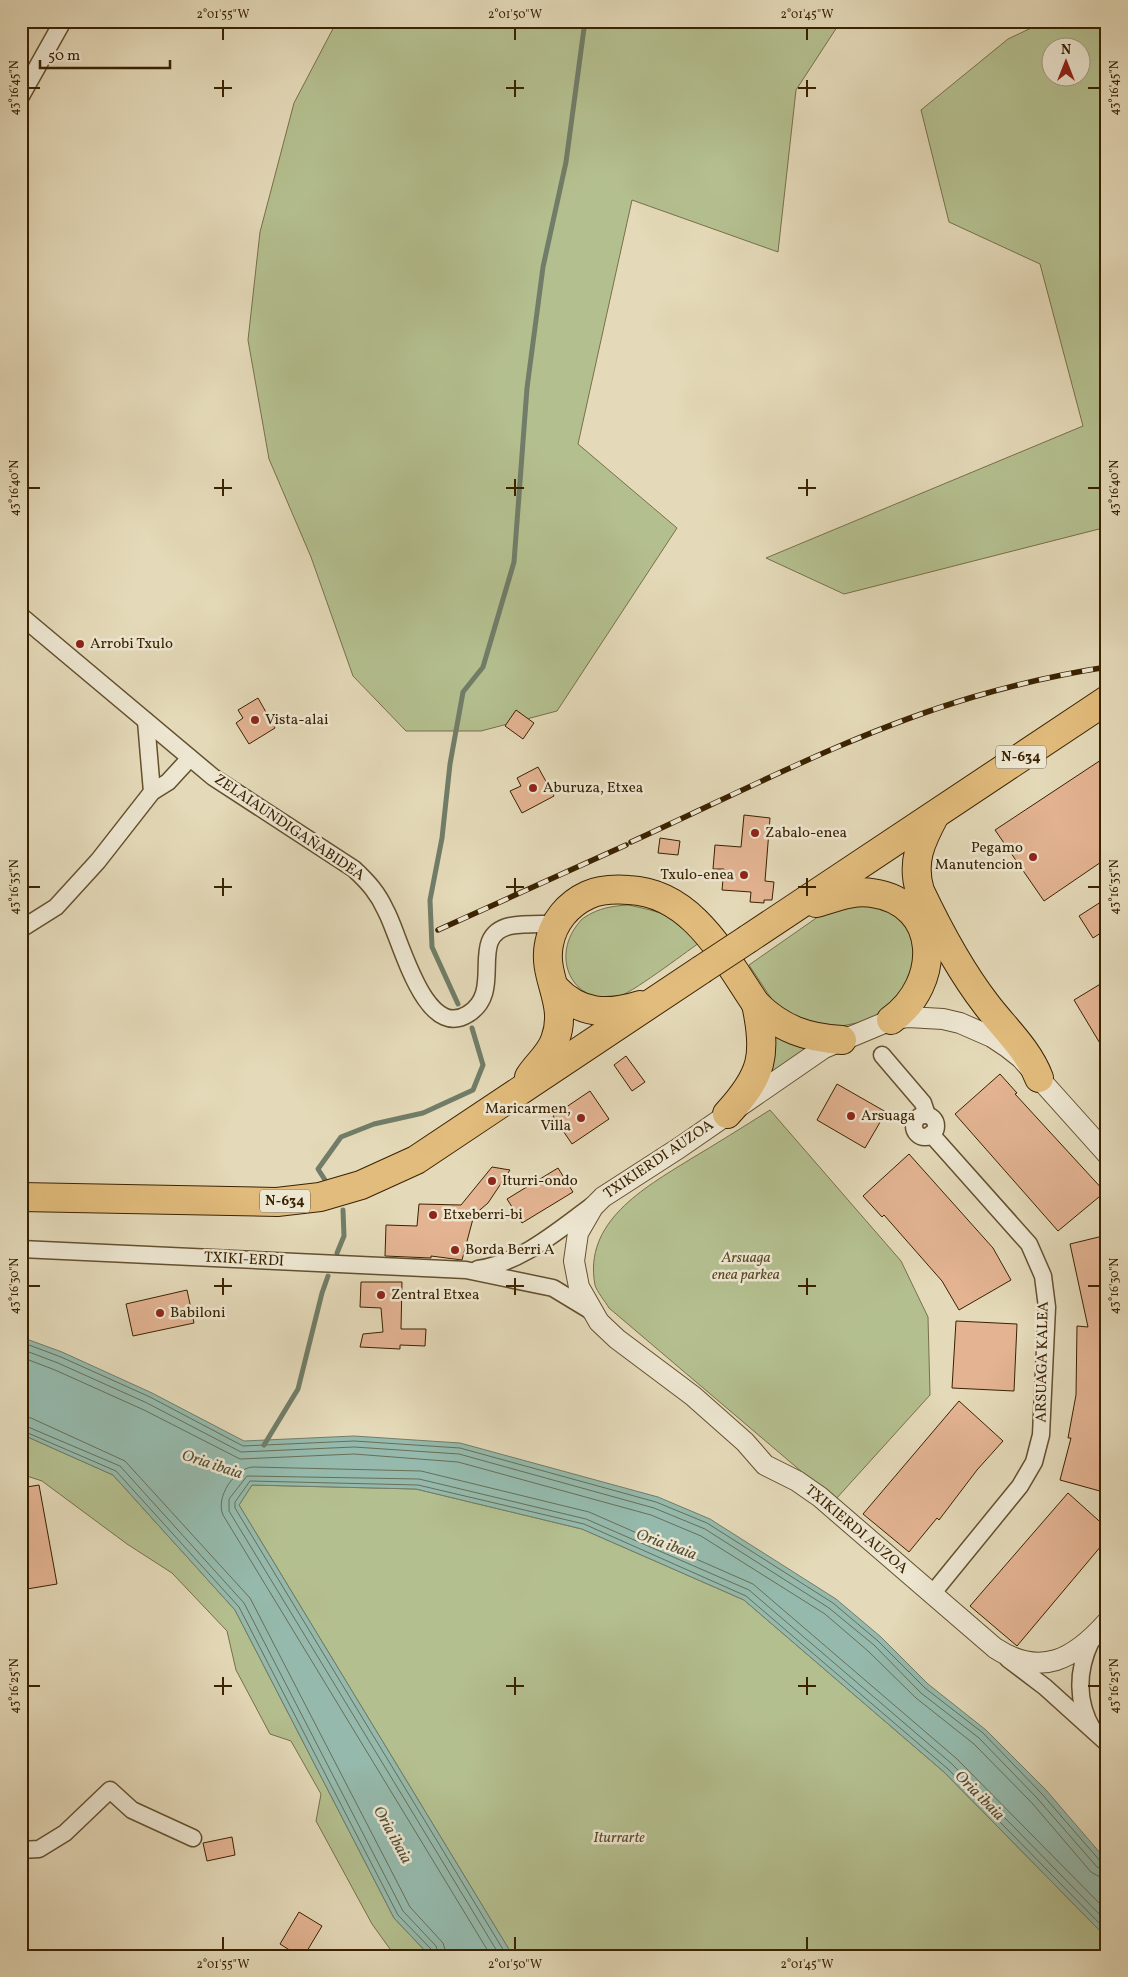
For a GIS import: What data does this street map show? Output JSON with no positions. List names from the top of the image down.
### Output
{
  "streets": {
    "highway": ["N-634"],
    "street": [
      "ZELAIAUNDIGAÑABIDEA",
      "TXIKIERDI AUZOA",
      "TXIKI-ERDI",
      "ARSUAGA KALEA"
    ]
  },
  "crossings": [
    ["TXIKIERDI AUZOA", "ARSUAGA KALEA"]
  ],
  "water": ["Oria ibaia"],
  "parks": ["Arsuaga enea parkea", "Iturrarte"],
  "places": [
    "Arrobi Txulo",
    "Vista-alai",
    "Aburuza, Etxea",
    "Zabalo-enea",
    "Pegamo Manutencion",
    "Txulo-enea",
    "Arsuaga",
    "Maricarmen, Villa",
    "Iturri-ondo",
    "Etxeberri-bi",
    "Borda Berri A",
    "Zentral Etxea",
    "Babiloni"
  ],
  "scale_bar": "50 m",
  "north": "top",
  "coordinates": [
    "2°01'55\"W",
    "2°01'50\"W",
    "2°01'45\"W",
    "43°16'45\"N",
    "43°16'40\"N",
    "43°16'35\"N",
    "43°16'30\"N",
    "43°16'25\"N"
  ]
}
